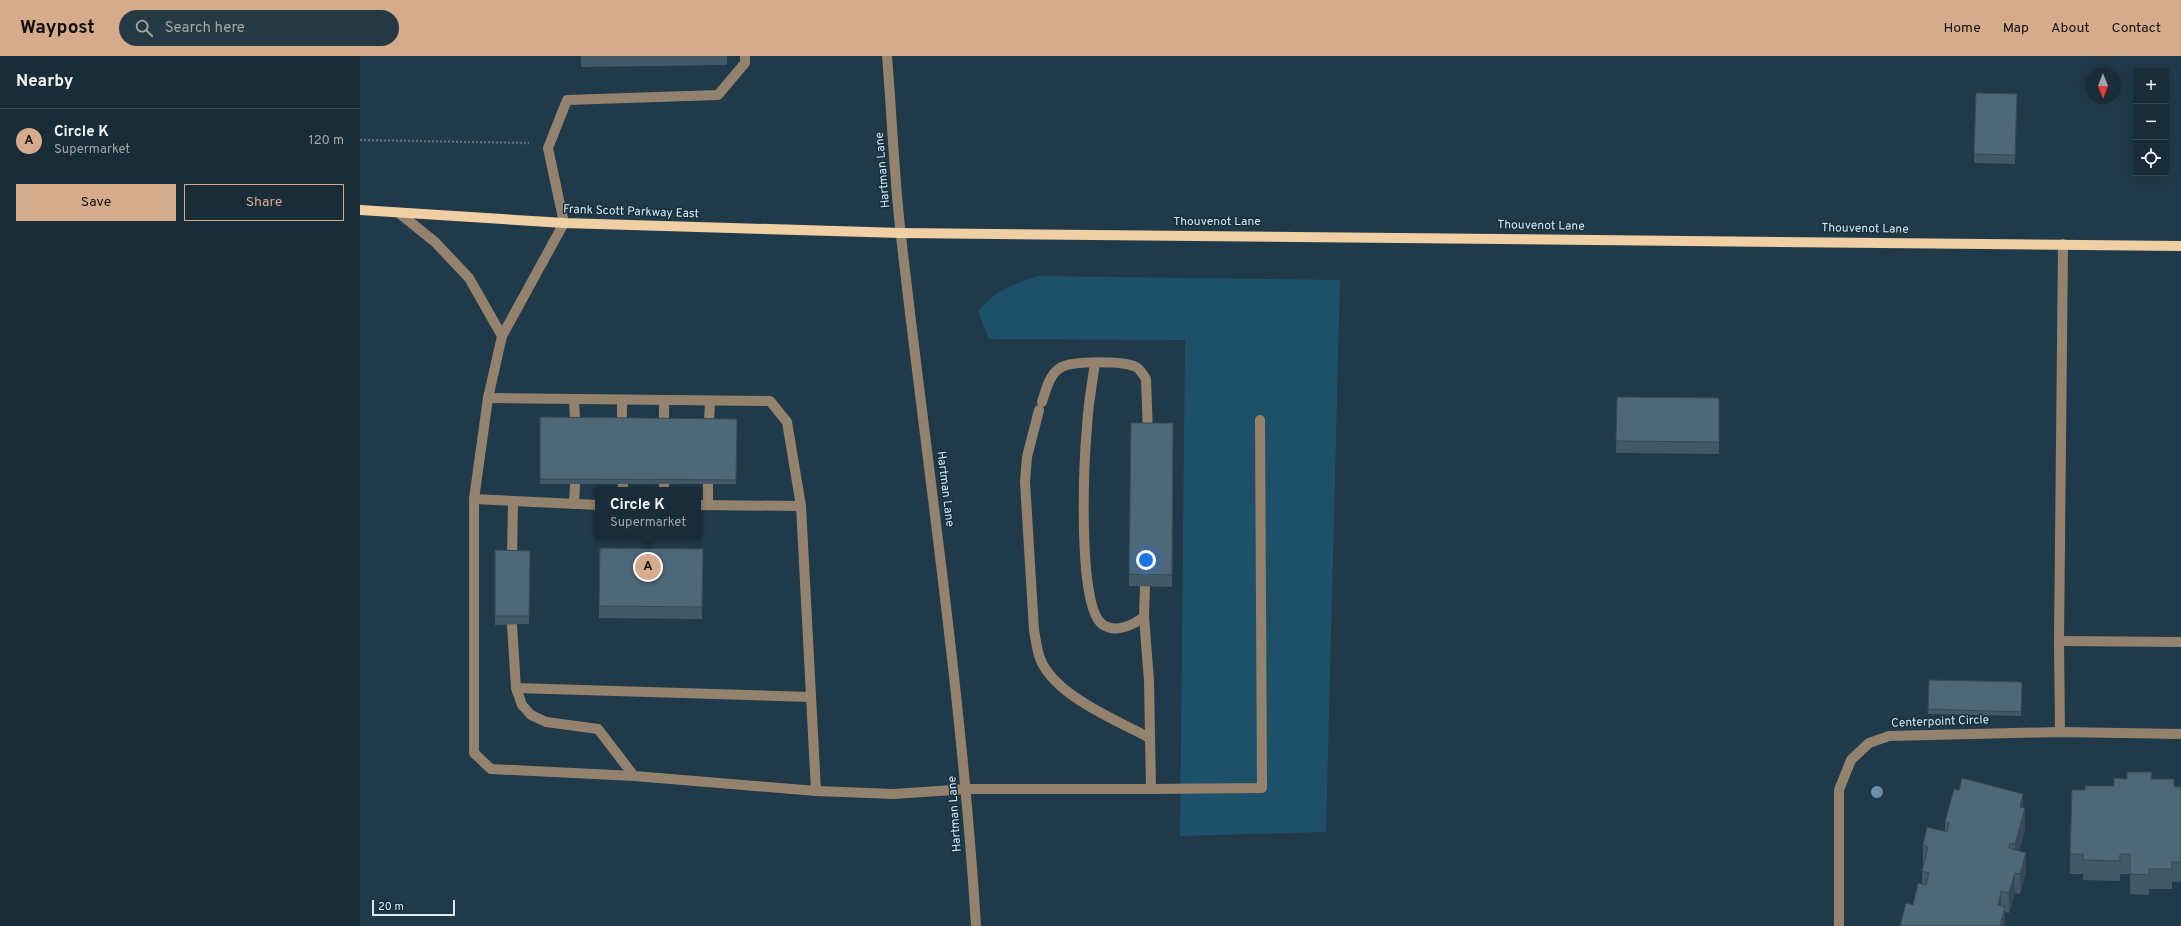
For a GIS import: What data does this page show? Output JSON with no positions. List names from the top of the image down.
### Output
{
  "streets": {
    "main road": ["Frank Scott Parkway East", "Thouvenot Lane"],
    "street": ["Hartman Lane", "Centerpoint Circle"]
  },
  "crossings": [
    ["Hartman Lane", "Frank Scott Parkway East"],
    ["Hartman Lane", "Thouvenot Lane"],
    ["Frank Scott Parkway East", "Thouvenot Lane"]
  ],
  "scale_bar": "20 m",
  "north": "bottom",
  "page": {
    "header": "Waypost",
    "search": "Search here",
    "nav": [
      "Home",
      "Map",
      "About",
      "Contact"
    ],
    "heading": "Nearby",
    "map_buttons": ["+", "−"],
    "list": [
      {
        "mark": "A",
        "name": "Circle K",
        "note": "Supermarket",
        "value": "120 m"
      }
    ],
    "buttons": ["Save", "Share"],
    "popup": ["Circle K", "Supermarket"],
    "pins": "A",
    "scale": "20 m"
  }
}
